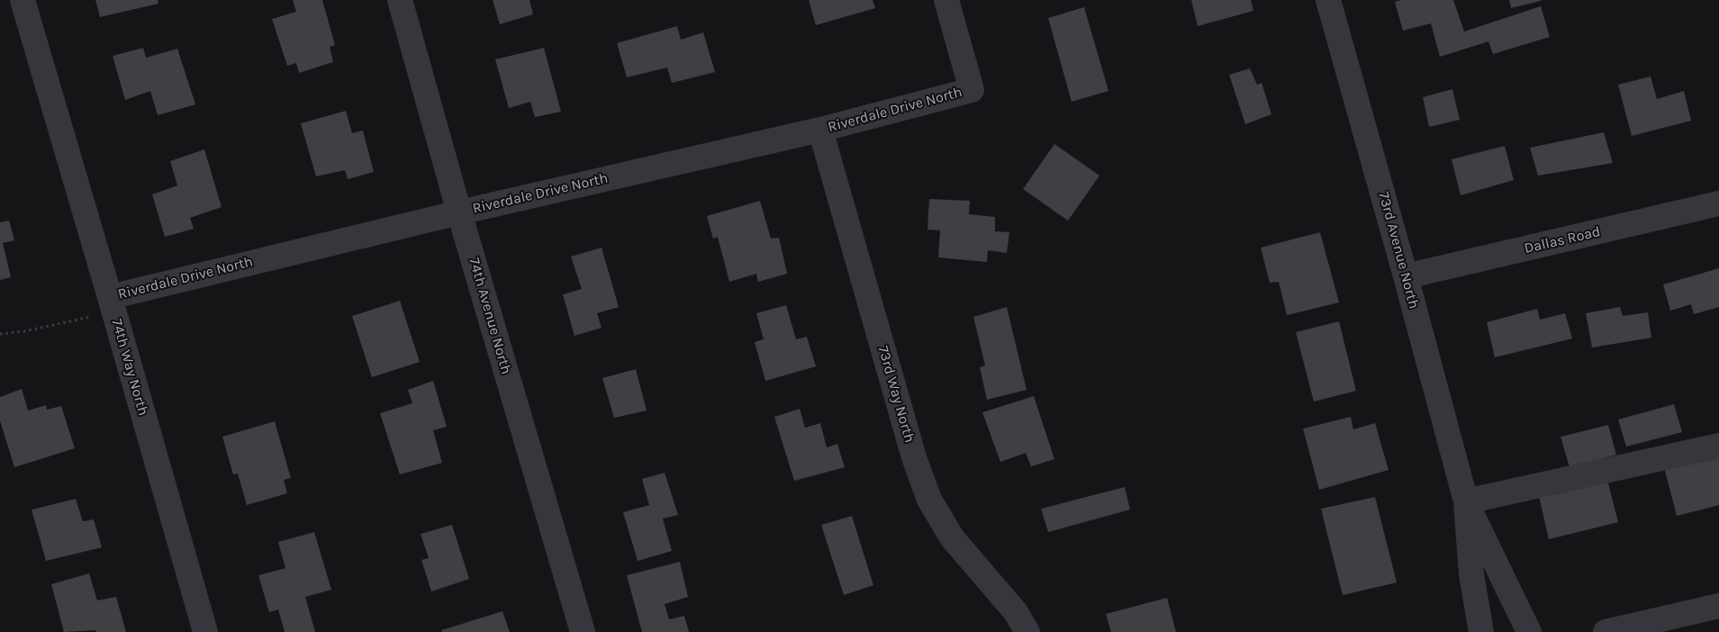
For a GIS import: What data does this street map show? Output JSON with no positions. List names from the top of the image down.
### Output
{
  "streets": {
    "street": [
      "Riverdale Drive North",
      "Dallas Road",
      "73rd Avenue North",
      "74th Avenue North",
      "74th Way North",
      "73rd Way North"
    ]
  },
  "crossings": [
    ["Riverdale Drive North", "74th Avenue North"],
    ["Riverdale Drive North", "74th Way North"],
    ["Riverdale Drive North", "73rd Way North"],
    ["Dallas Road", "73rd Avenue North"]
  ]
}
